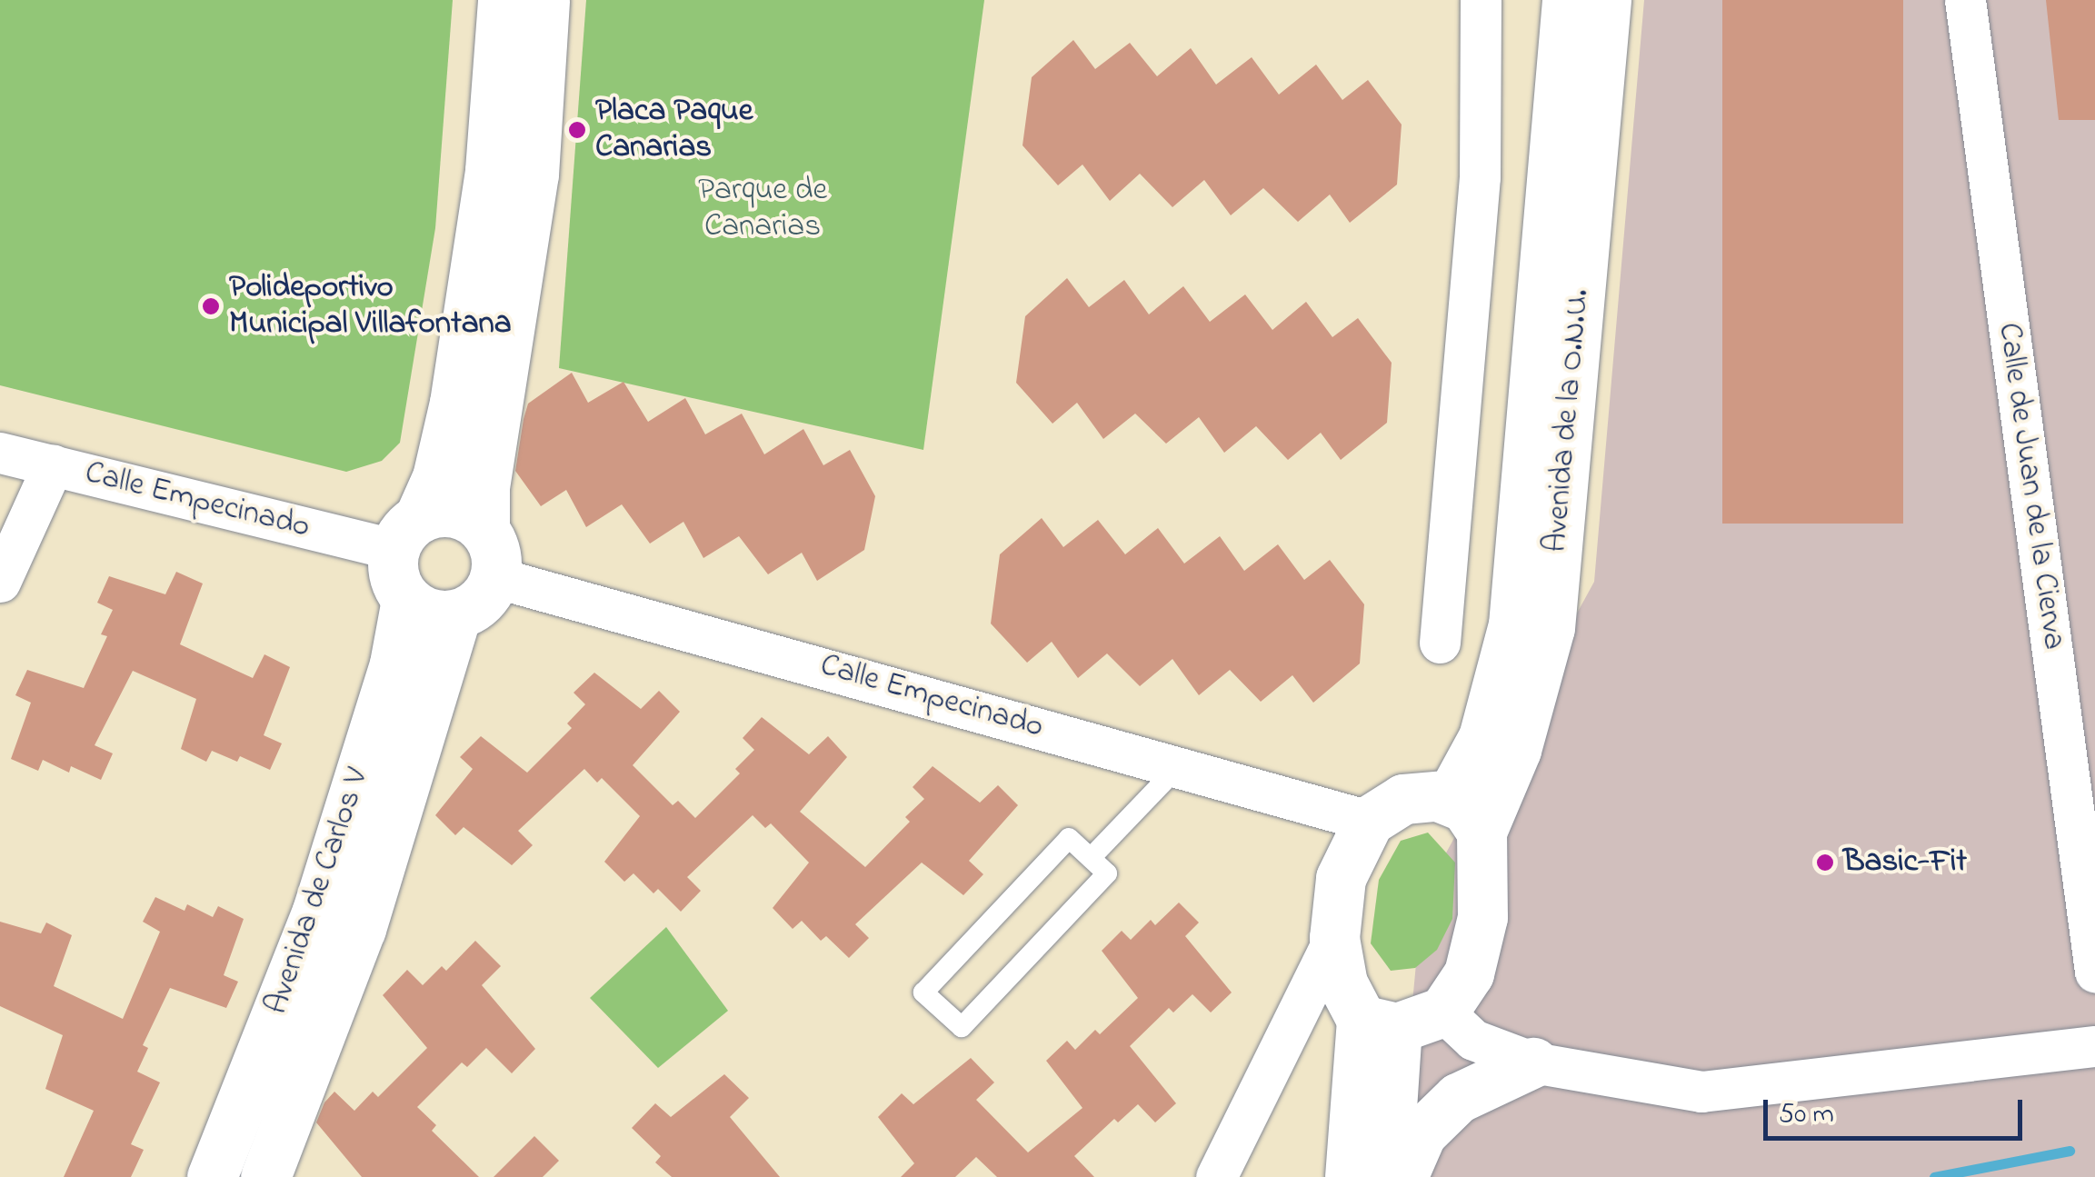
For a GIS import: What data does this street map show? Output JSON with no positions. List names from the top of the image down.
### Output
{
  "streets": {
    "street": [
      "Avenida de la O.N.U.",
      "Calle de Juan de la Cierva",
      "Calle Empecinado",
      "Avenida de Carlos V"
    ]
  },
  "crossings": [
    ["Avenida de la O.N.U.", "Calle Empecinado"],
    ["Calle Empecinado", "Avenida de Carlos V"]
  ],
  "parks": ["Parque de Canarias"],
  "places": ["Placa Paque Canarias", "Polideportivo Municipal Villafontana", "Basic-Fit"],
  "scale_bar": "50 m"
}
